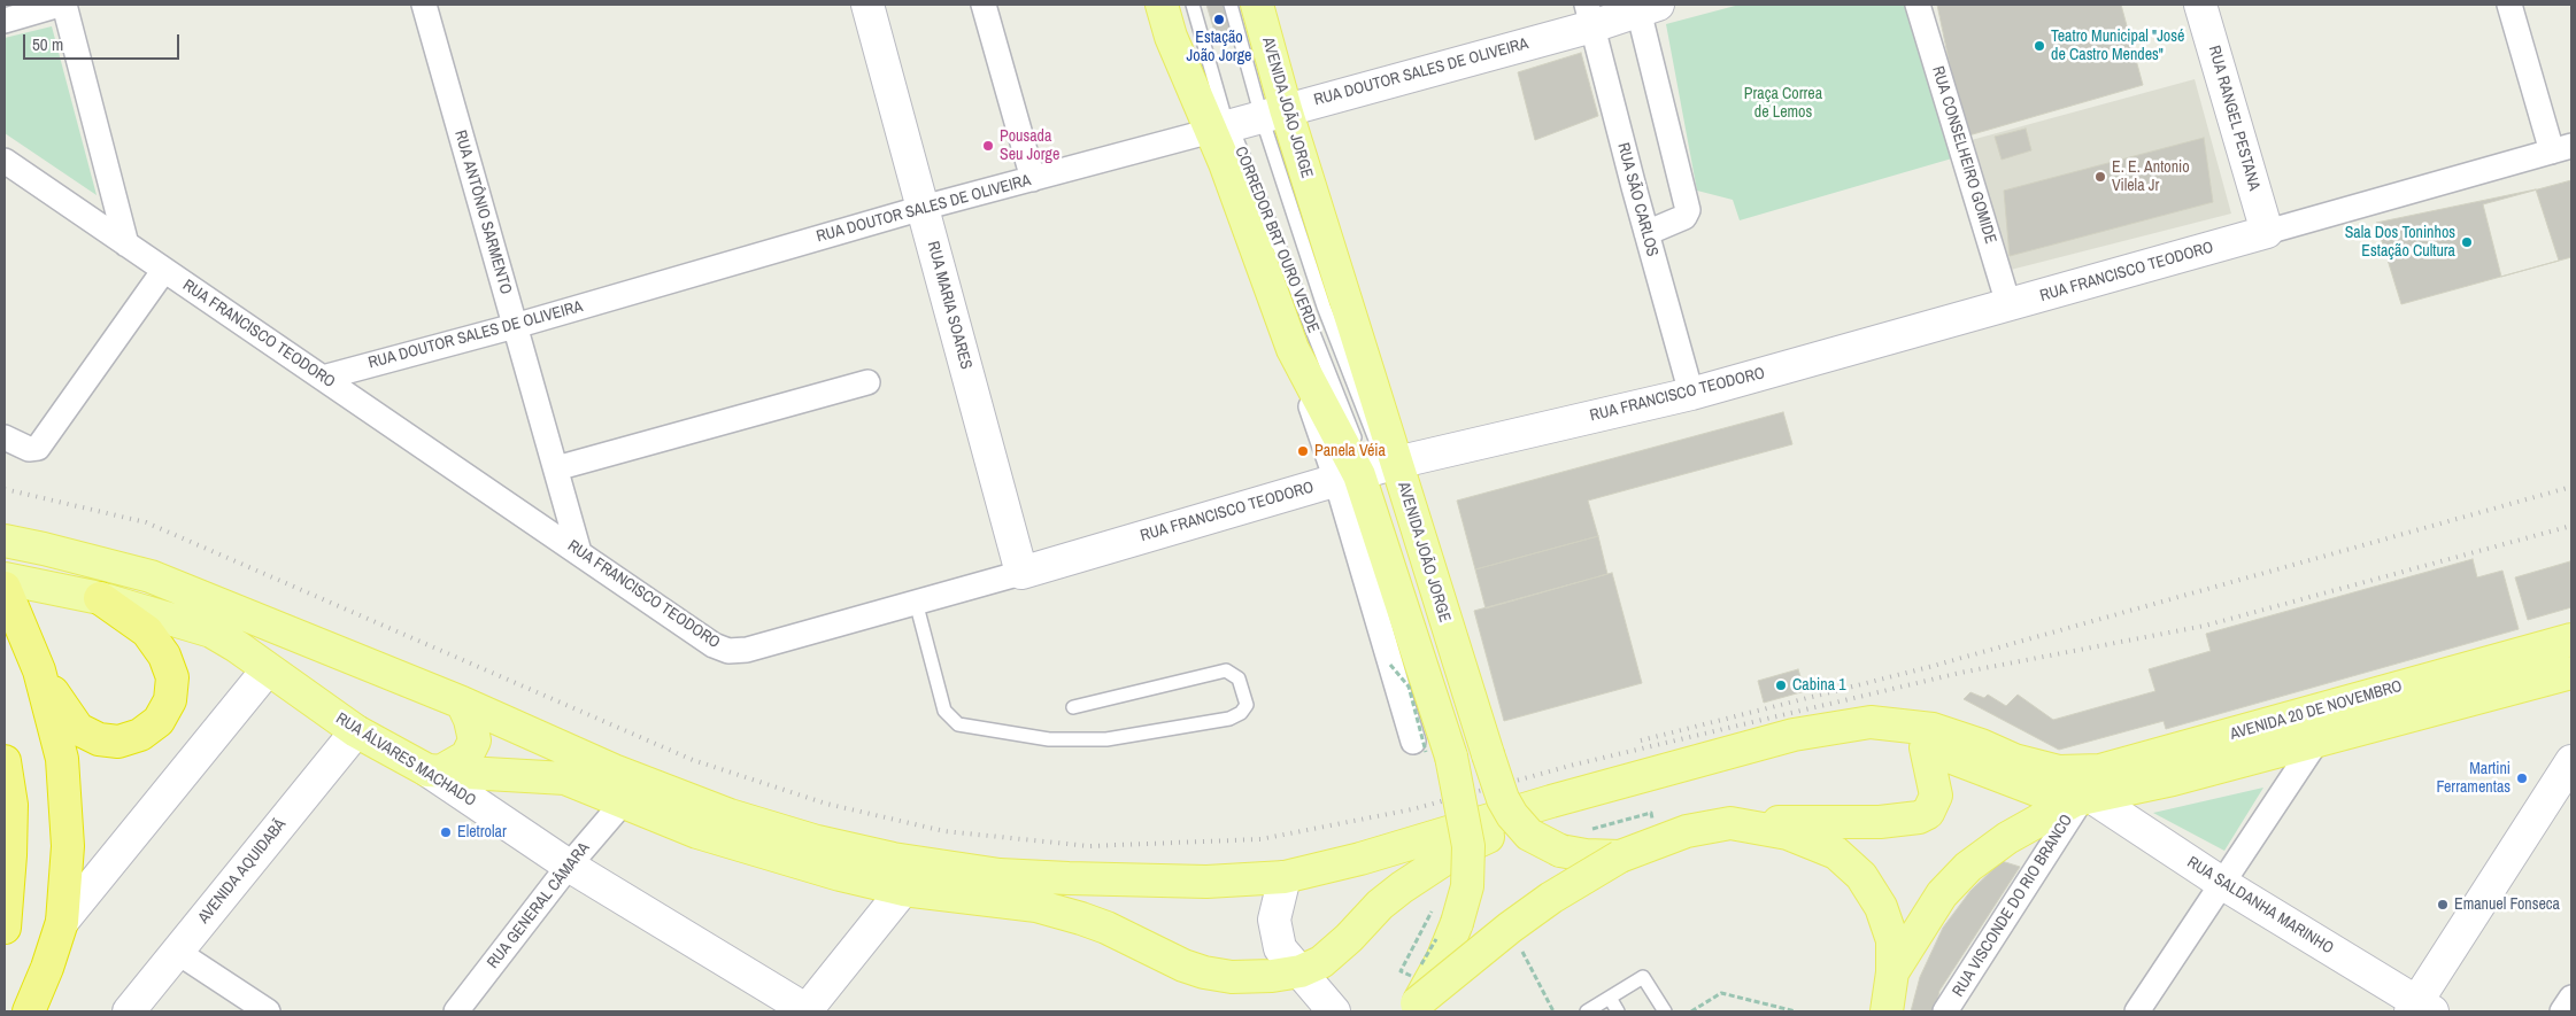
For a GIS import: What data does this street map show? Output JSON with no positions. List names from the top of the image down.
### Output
{
  "streets": {
    "main road": ["AVENIDA JOÃO JORGE", "AVENIDA 20 DE NOVEMBRO", "RUA ÁLVARES MACHADO"],
    "street": [
      "RUA DOUTOR SALES DE OLIVEIRA",
      "RUA RANGEL PESTANA",
      "RUA CONSELHEIRO GOMIDE",
      "RUA SÃO CARLOS",
      "RUA ANTÔNIO SARMENTO",
      "RUA FRANCISCO TEODORO",
      "RUA MARIA SOARES",
      "AVENIDA AQUIDABÃ",
      "RUA GENERAL CÂMARA",
      "RUA VISCONDE DO RIO BRANCO",
      "RUA SALDANHA MARINHO"
    ],
    "lane": ["CORREDOR BRT OURO VERDE"]
  },
  "crossings": [
    ["RUA DOUTOR SALES DE OLIVEIRA", "AVENIDA JOÃO JORGE"],
    ["RUA DOUTOR SALES DE OLIVEIRA", "RUA SÃO CARLOS"],
    ["RUA DOUTOR SALES DE OLIVEIRA", "RUA ANTÔNIO SARMENTO"],
    ["RUA DOUTOR SALES DE OLIVEIRA", "CORREDOR BRT OURO VERDE"],
    ["RUA DOUTOR SALES DE OLIVEIRA", "RUA FRANCISCO TEODORO"],
    ["RUA DOUTOR SALES DE OLIVEIRA", "RUA MARIA SOARES"],
    ["AVENIDA JOÃO JORGE", "RUA FRANCISCO TEODORO"],
    ["RUA RANGEL PESTANA", "RUA FRANCISCO TEODORO"],
    ["RUA CONSELHEIRO GOMIDE", "RUA FRANCISCO TEODORO"],
    ["RUA SÃO CARLOS", "RUA FRANCISCO TEODORO"],
    ["RUA ANTÔNIO SARMENTO", "RUA FRANCISCO TEODORO"],
    ["CORREDOR BRT OURO VERDE", "RUA FRANCISCO TEODORO"],
    ["RUA FRANCISCO TEODORO", "RUA MARIA SOARES"],
    ["AVENIDA 20 DE NOVEMBRO", "RUA VISCONDE DO RIO BRANCO"],
    ["AVENIDA 20 DE NOVEMBRO", "RUA SALDANHA MARINHO"],
    ["RUA ÁLVARES MACHADO", "AVENIDA AQUIDABÃ"],
    ["RUA ÁLVARES MACHADO", "RUA GENERAL CÂMARA"],
    ["RUA VISCONDE DO RIO BRANCO", "RUA SALDANHA MARINHO"]
  ],
  "parks": ["Praça Correa de Lemos"],
  "places": [
    "Estação João Jorge",
    "Teatro Municipal \"José de Castro Mendes\"",
    "Pousada Seu Jorge",
    "E. E. Antonio Vilela Jr",
    "Sala Dos Toninhos Estação Cultura",
    "Panela Véia",
    "Cabina 1",
    "Martini Ferramentas",
    "Eletrolar",
    "Emanuel Fonseca"
  ],
  "scale_bar": "50 m"
}
